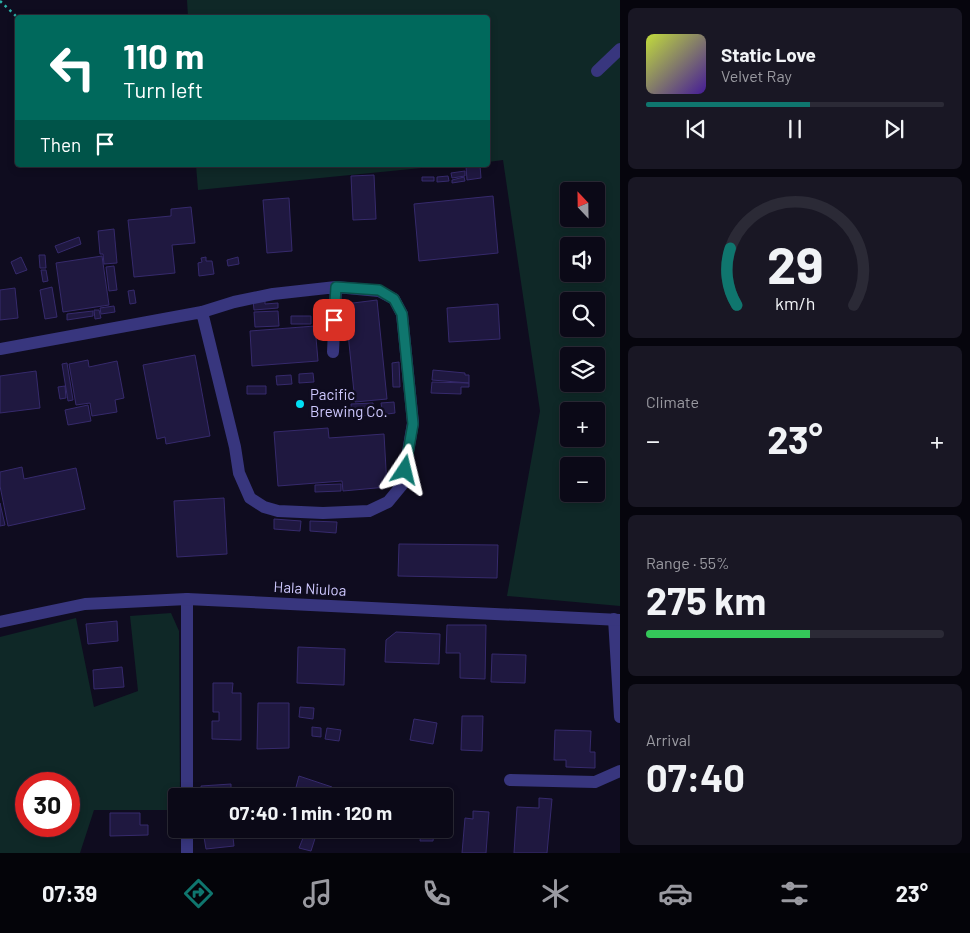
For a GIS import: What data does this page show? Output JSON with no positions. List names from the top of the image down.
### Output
{
  "streets": {
    "street": ["Hala Niuloa"]
  },
  "places": ["Pacific Brewing Co."],
  "north": "top",
  "page": {
    "turn": ["110 m", "Turn left"],
    "song": ["Static Love", "Velvet Ray"],
    "then": "Then",
    "map_buttons": ["+", "−"],
    "tile": [
      "Climate",
      ["Range · 55%", "275 km"],
      ["Arrival", "07:40"]
    ],
    "heat": ["−", "23°", "+"],
    "limit": "30",
    "trip": "07:40 · 1 min · 120 m",
    "tabs": ["07:39", "23°"],
    "gauge": ["29", "km/h"]
  }
}
